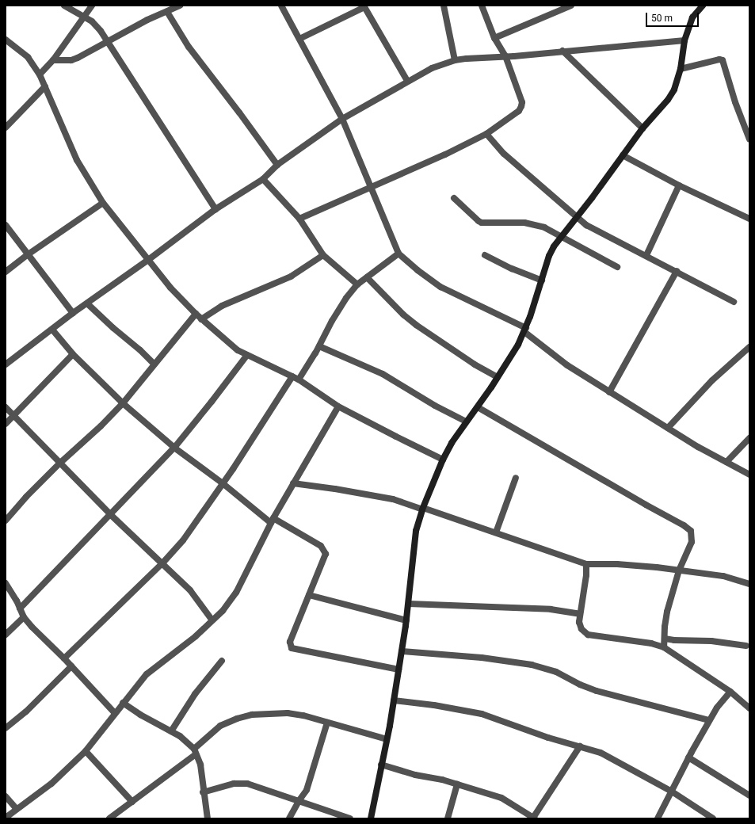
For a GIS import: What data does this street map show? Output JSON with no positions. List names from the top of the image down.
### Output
{
  "scale_bar": "50 m"
}
